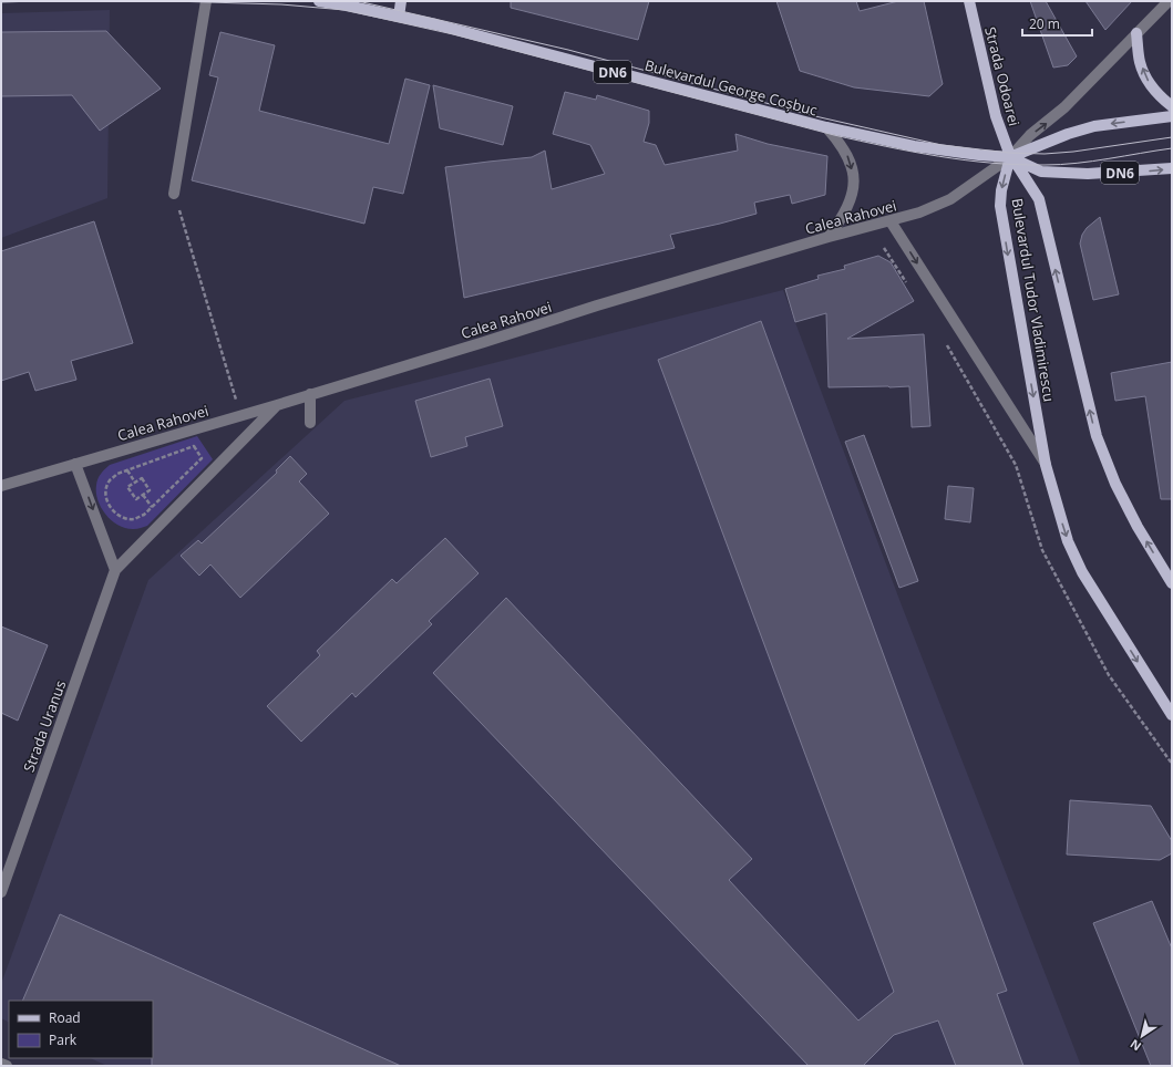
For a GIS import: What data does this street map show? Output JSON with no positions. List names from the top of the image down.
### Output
{
  "streets": {
    "main road": [
      "DN6",
      "Strada Odoarei",
      "Bulevardul George Coșbuc",
      "Calea Rahovei",
      "Bulevardul Tudor Vladimirescu"
    ],
    "street": ["Strada Uranus"]
  },
  "crossings": [
    ["DN6", "Strada Odoarei"],
    ["DN6", "Bulevardul George Coșbuc"],
    ["DN6", "Calea Rahovei"],
    ["DN6", "Bulevardul Tudor Vladimirescu"],
    ["Strada Odoarei", "Bulevardul George Coșbuc"],
    ["Strada Odoarei", "Calea Rahovei"],
    ["Strada Odoarei", "Bulevardul Tudor Vladimirescu"],
    ["Bulevardul George Coșbuc", "Calea Rahovei"],
    ["Bulevardul George Coșbuc", "Bulevardul Tudor Vladimirescu"],
    ["Calea Rahovei", "Bulevardul Tudor Vladimirescu"],
    ["Calea Rahovei", "Strada Uranus"]
  ],
  "legend": ["Road", "Park"],
  "scale_bar": "20 m",
  "north": "bottom left"
}
